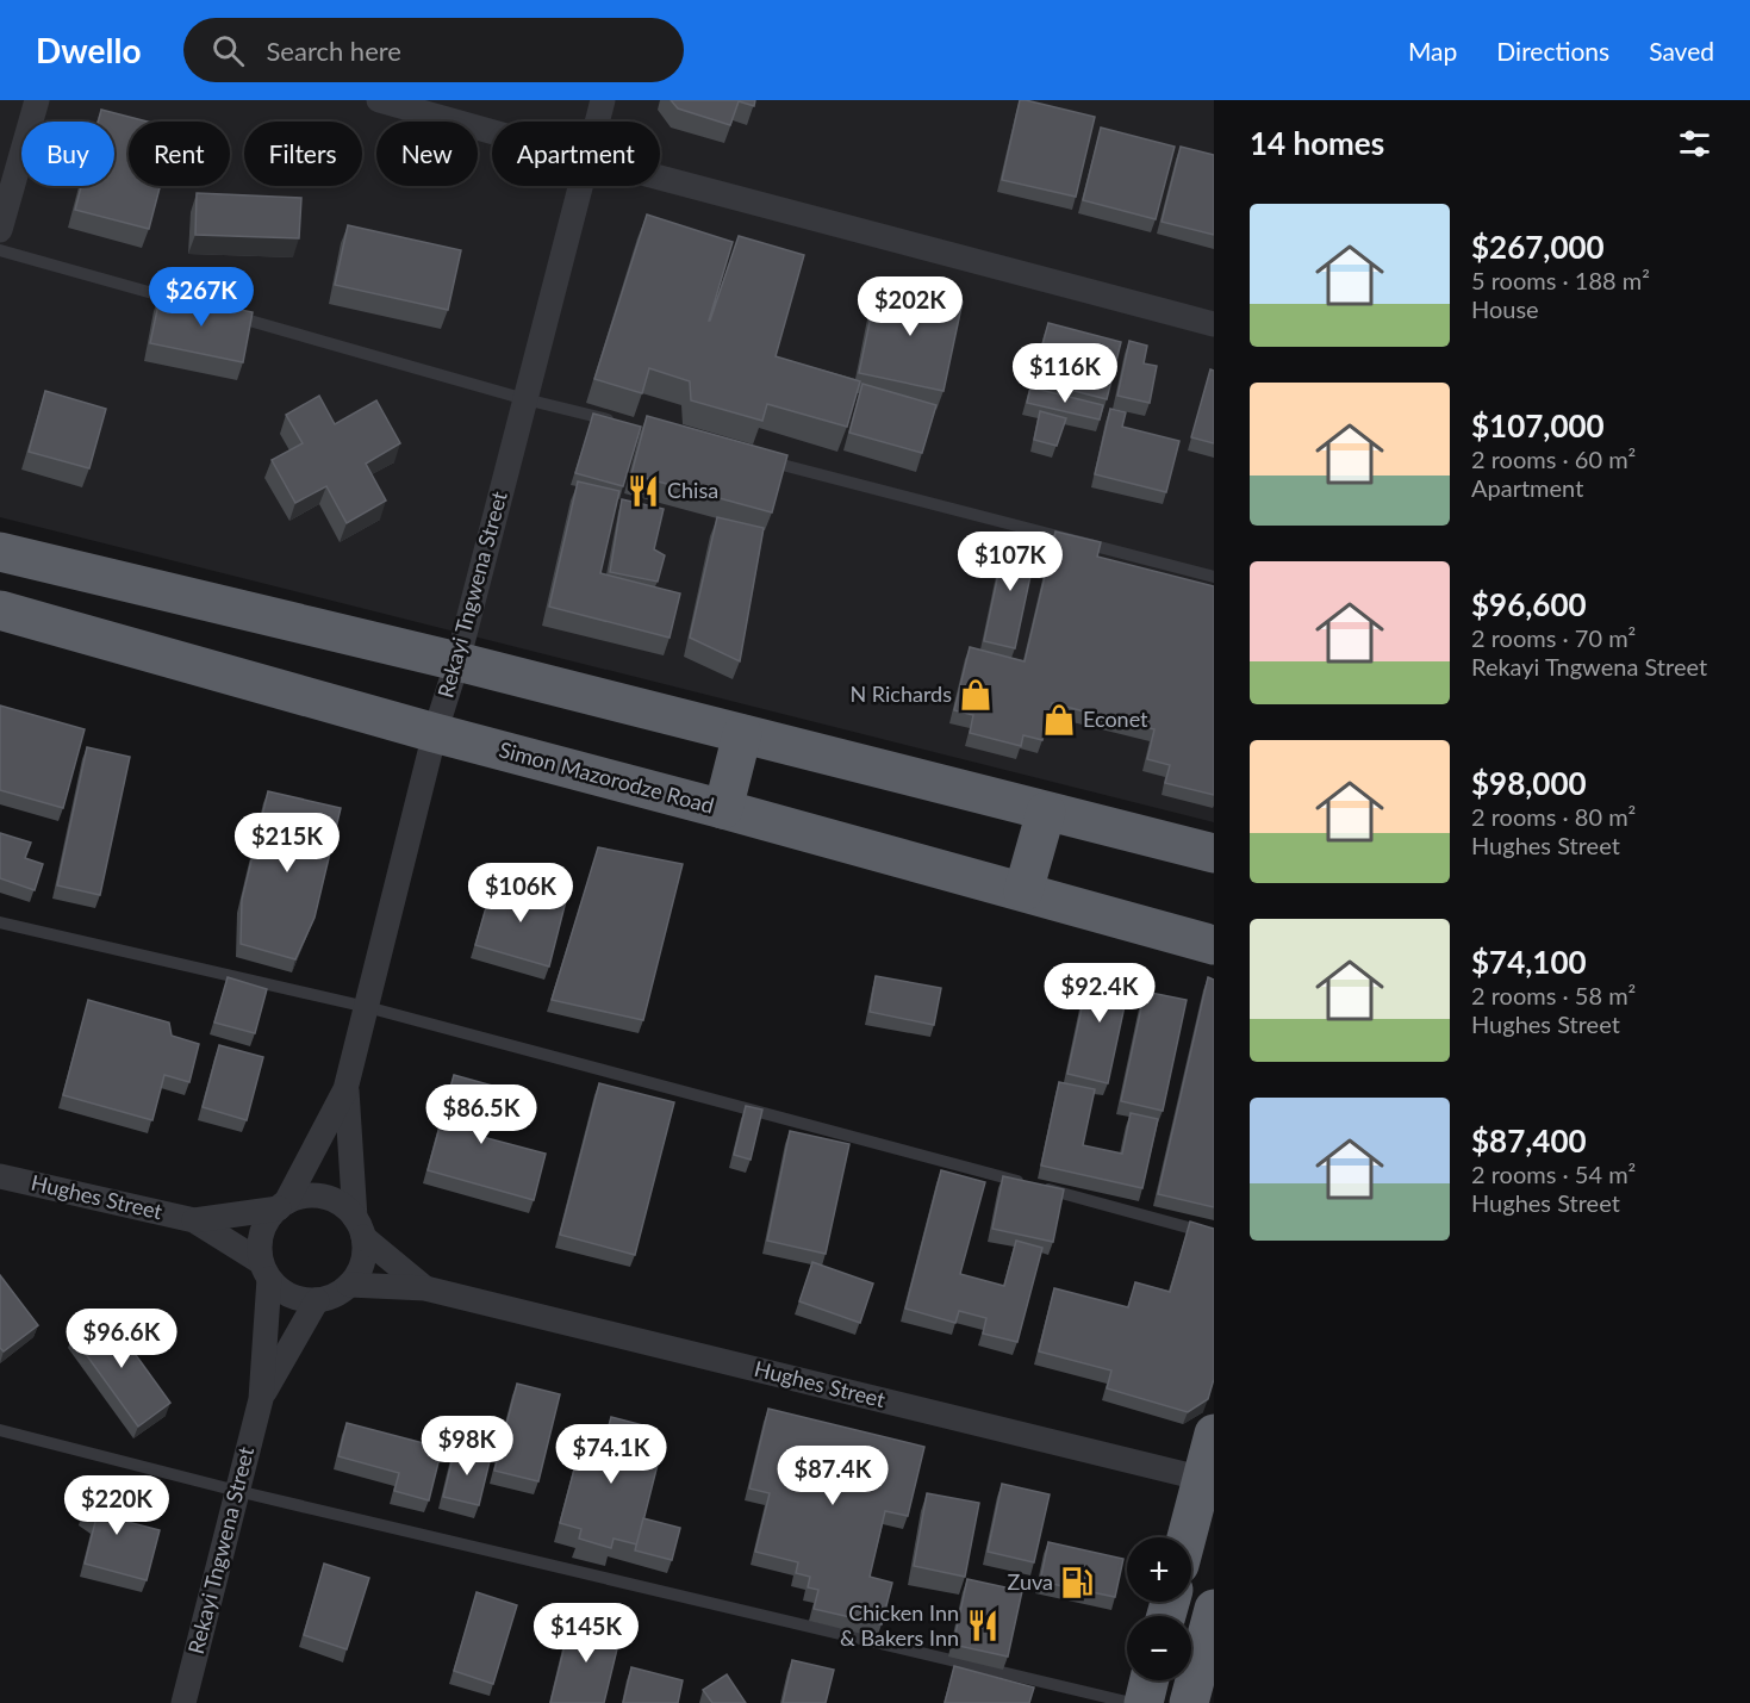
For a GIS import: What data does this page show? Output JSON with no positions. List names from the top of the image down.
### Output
{
  "streets": {
    "highway": ["Simon Mazorodze Road"],
    "street": ["Rekayi Tngwena Street", "Hughes Street"]
  },
  "crossings": [
    ["Rekayi Tngwena Street", "Simon Mazorodze Road"]
  ],
  "places": {
    "restaurant": ["Chisa", "Chicken Inn & Bakers Inn"],
    "shop": ["N Richards", "Econet"],
    "fuel station": ["Zuva"]
  },
  "page": {
    "header": "Dwello",
    "search": "Search here",
    "nav": ["Map", "Directions", "Saved"],
    "heading": "14 homes",
    "chip": [
      "Buy",
      "Rent",
      "Filters",
      "New",
      "Apartment"
    ],
    "list": [
      {
        "name": "$267,000",
        "note": "5 rooms · 188 m² · House"
      },
      {
        "name": "$107,000",
        "note": "2 rooms · 60 m² · Apartment"
      },
      {
        "name": "$96,600",
        "note": "2 rooms · 70 m² · Rekayi Tngwena Street"
      },
      {
        "name": "$98,000",
        "note": "2 rooms · 80 m² · Hughes Street"
      },
      {
        "name": "$74,100",
        "note": "2 rooms · 58 m² · Hughes Street"
      },
      {
        "name": "$87,400",
        "note": "2 rooms · 54 m² · Hughes Street"
      }
    ],
    "price": [
      "$267K",
      "$202K",
      "$116K",
      "$107K",
      "$215K",
      "$106K",
      "$92.4K",
      "$86.5K",
      "$96.6K",
      "$98K",
      "$74.1K",
      "$87.4K",
      "$220K",
      "$145K"
    ],
    "map_buttons": ["+", "−"]
  }
}
